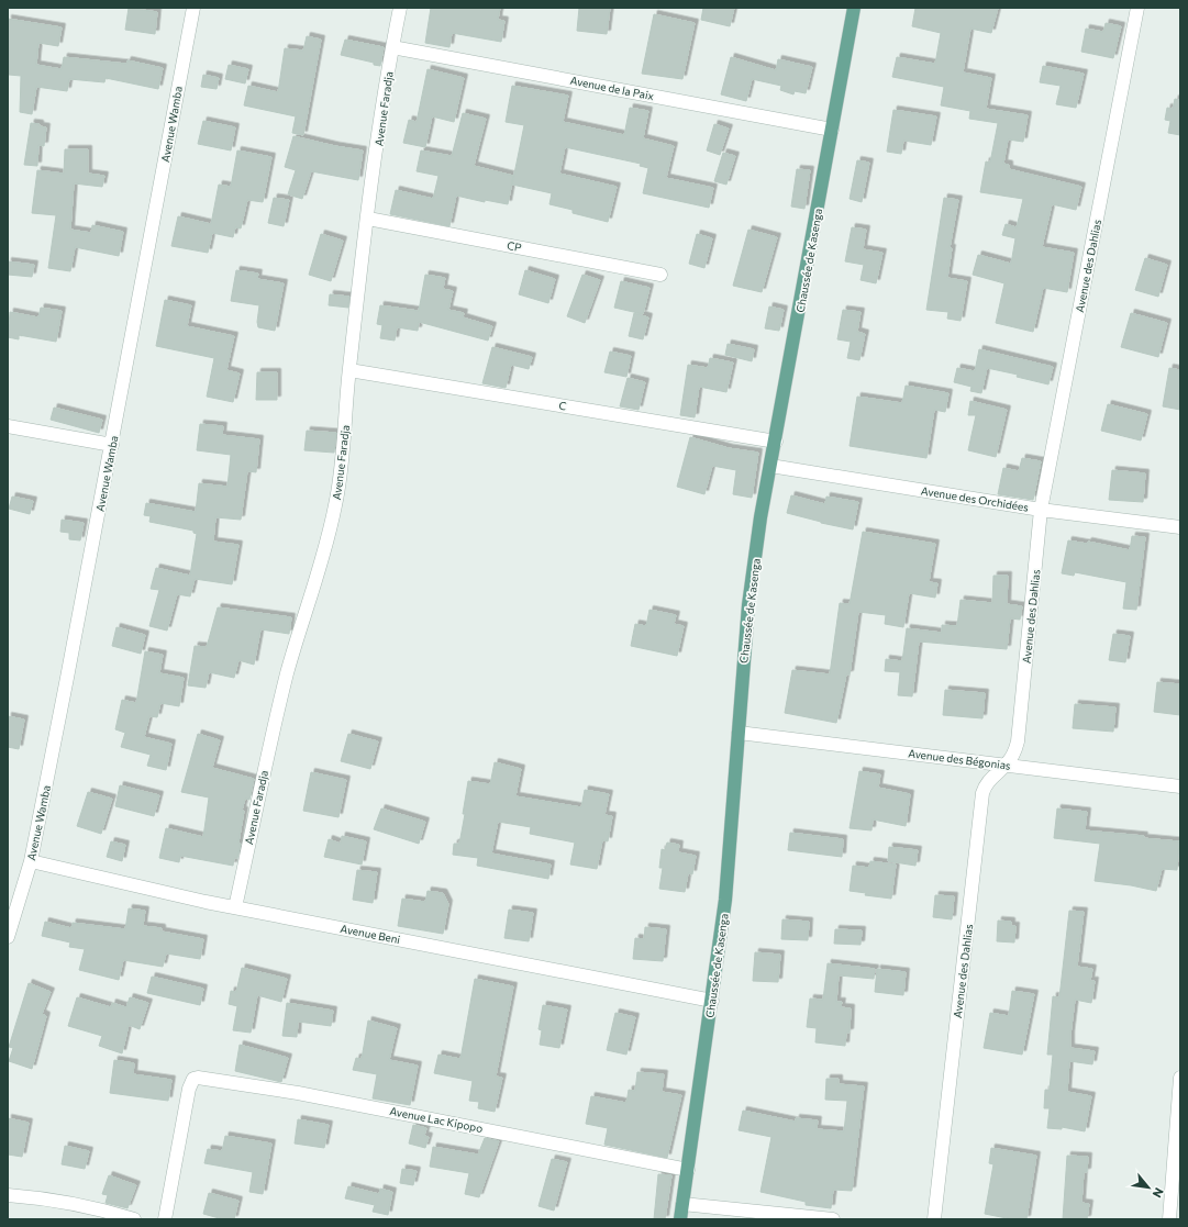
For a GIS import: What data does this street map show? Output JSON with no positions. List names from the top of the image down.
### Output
{
  "streets": {
    "main road": ["Chaussée de Kasenga"],
    "street": [
      "Avenue de la Paix",
      "Avenue Faradja",
      "Avenue Wamba",
      "CP",
      "Avenue des Dahlias",
      "C",
      "Avenue des Orchidées",
      "Avenue des Bégonias",
      "Avenue Beni",
      "Avenue Lac Kipopo"
    ]
  },
  "crossings": [
    ["Avenue de la Paix", "Avenue Faradja"],
    ["Avenue de la Paix", "Chaussée de Kasenga"],
    ["Avenue Faradja", "CP"],
    ["Avenue Faradja", "C"],
    ["Avenue Faradja", "Avenue Beni"],
    ["Avenue Wamba", "Avenue Beni"],
    ["Chaussée de Kasenga", "C"],
    ["Chaussée de Kasenga", "Avenue des Orchidées"],
    ["Chaussée de Kasenga", "Avenue des Bégonias"],
    ["Chaussée de Kasenga", "Avenue Beni"],
    ["Chaussée de Kasenga", "Avenue Lac Kipopo"],
    ["Avenue des Dahlias", "Avenue des Orchidées"],
    ["Avenue des Dahlias", "Avenue des Bégonias"]
  ],
  "north": "bottom right"
}
